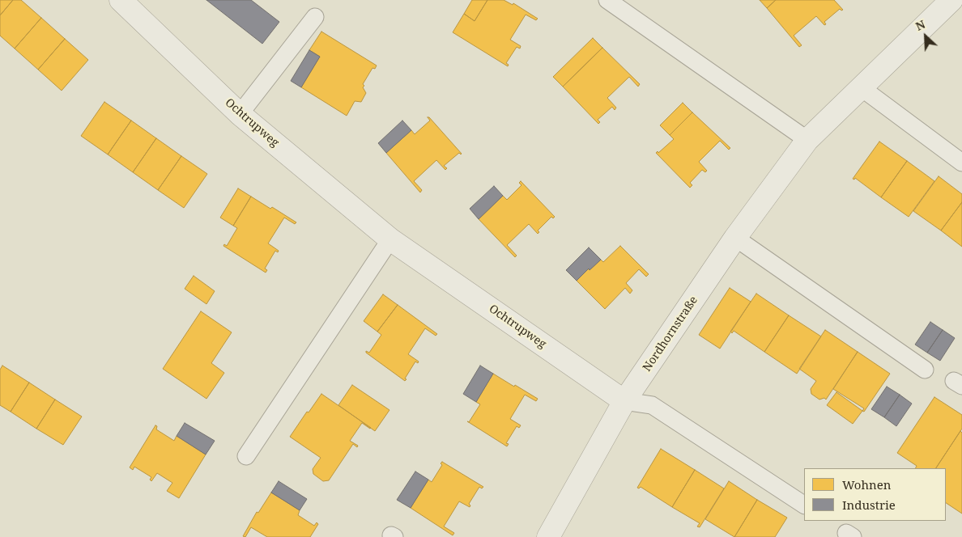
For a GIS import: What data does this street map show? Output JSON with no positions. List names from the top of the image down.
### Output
{
  "streets": {
    "street": ["Ochtrupweg", "Nordhornstraße"]
  },
  "crossings": [
    ["Ochtrupweg", "Nordhornstraße"]
  ],
  "legend": ["Wohnen", "Industrie"],
  "north": "top left"
}
